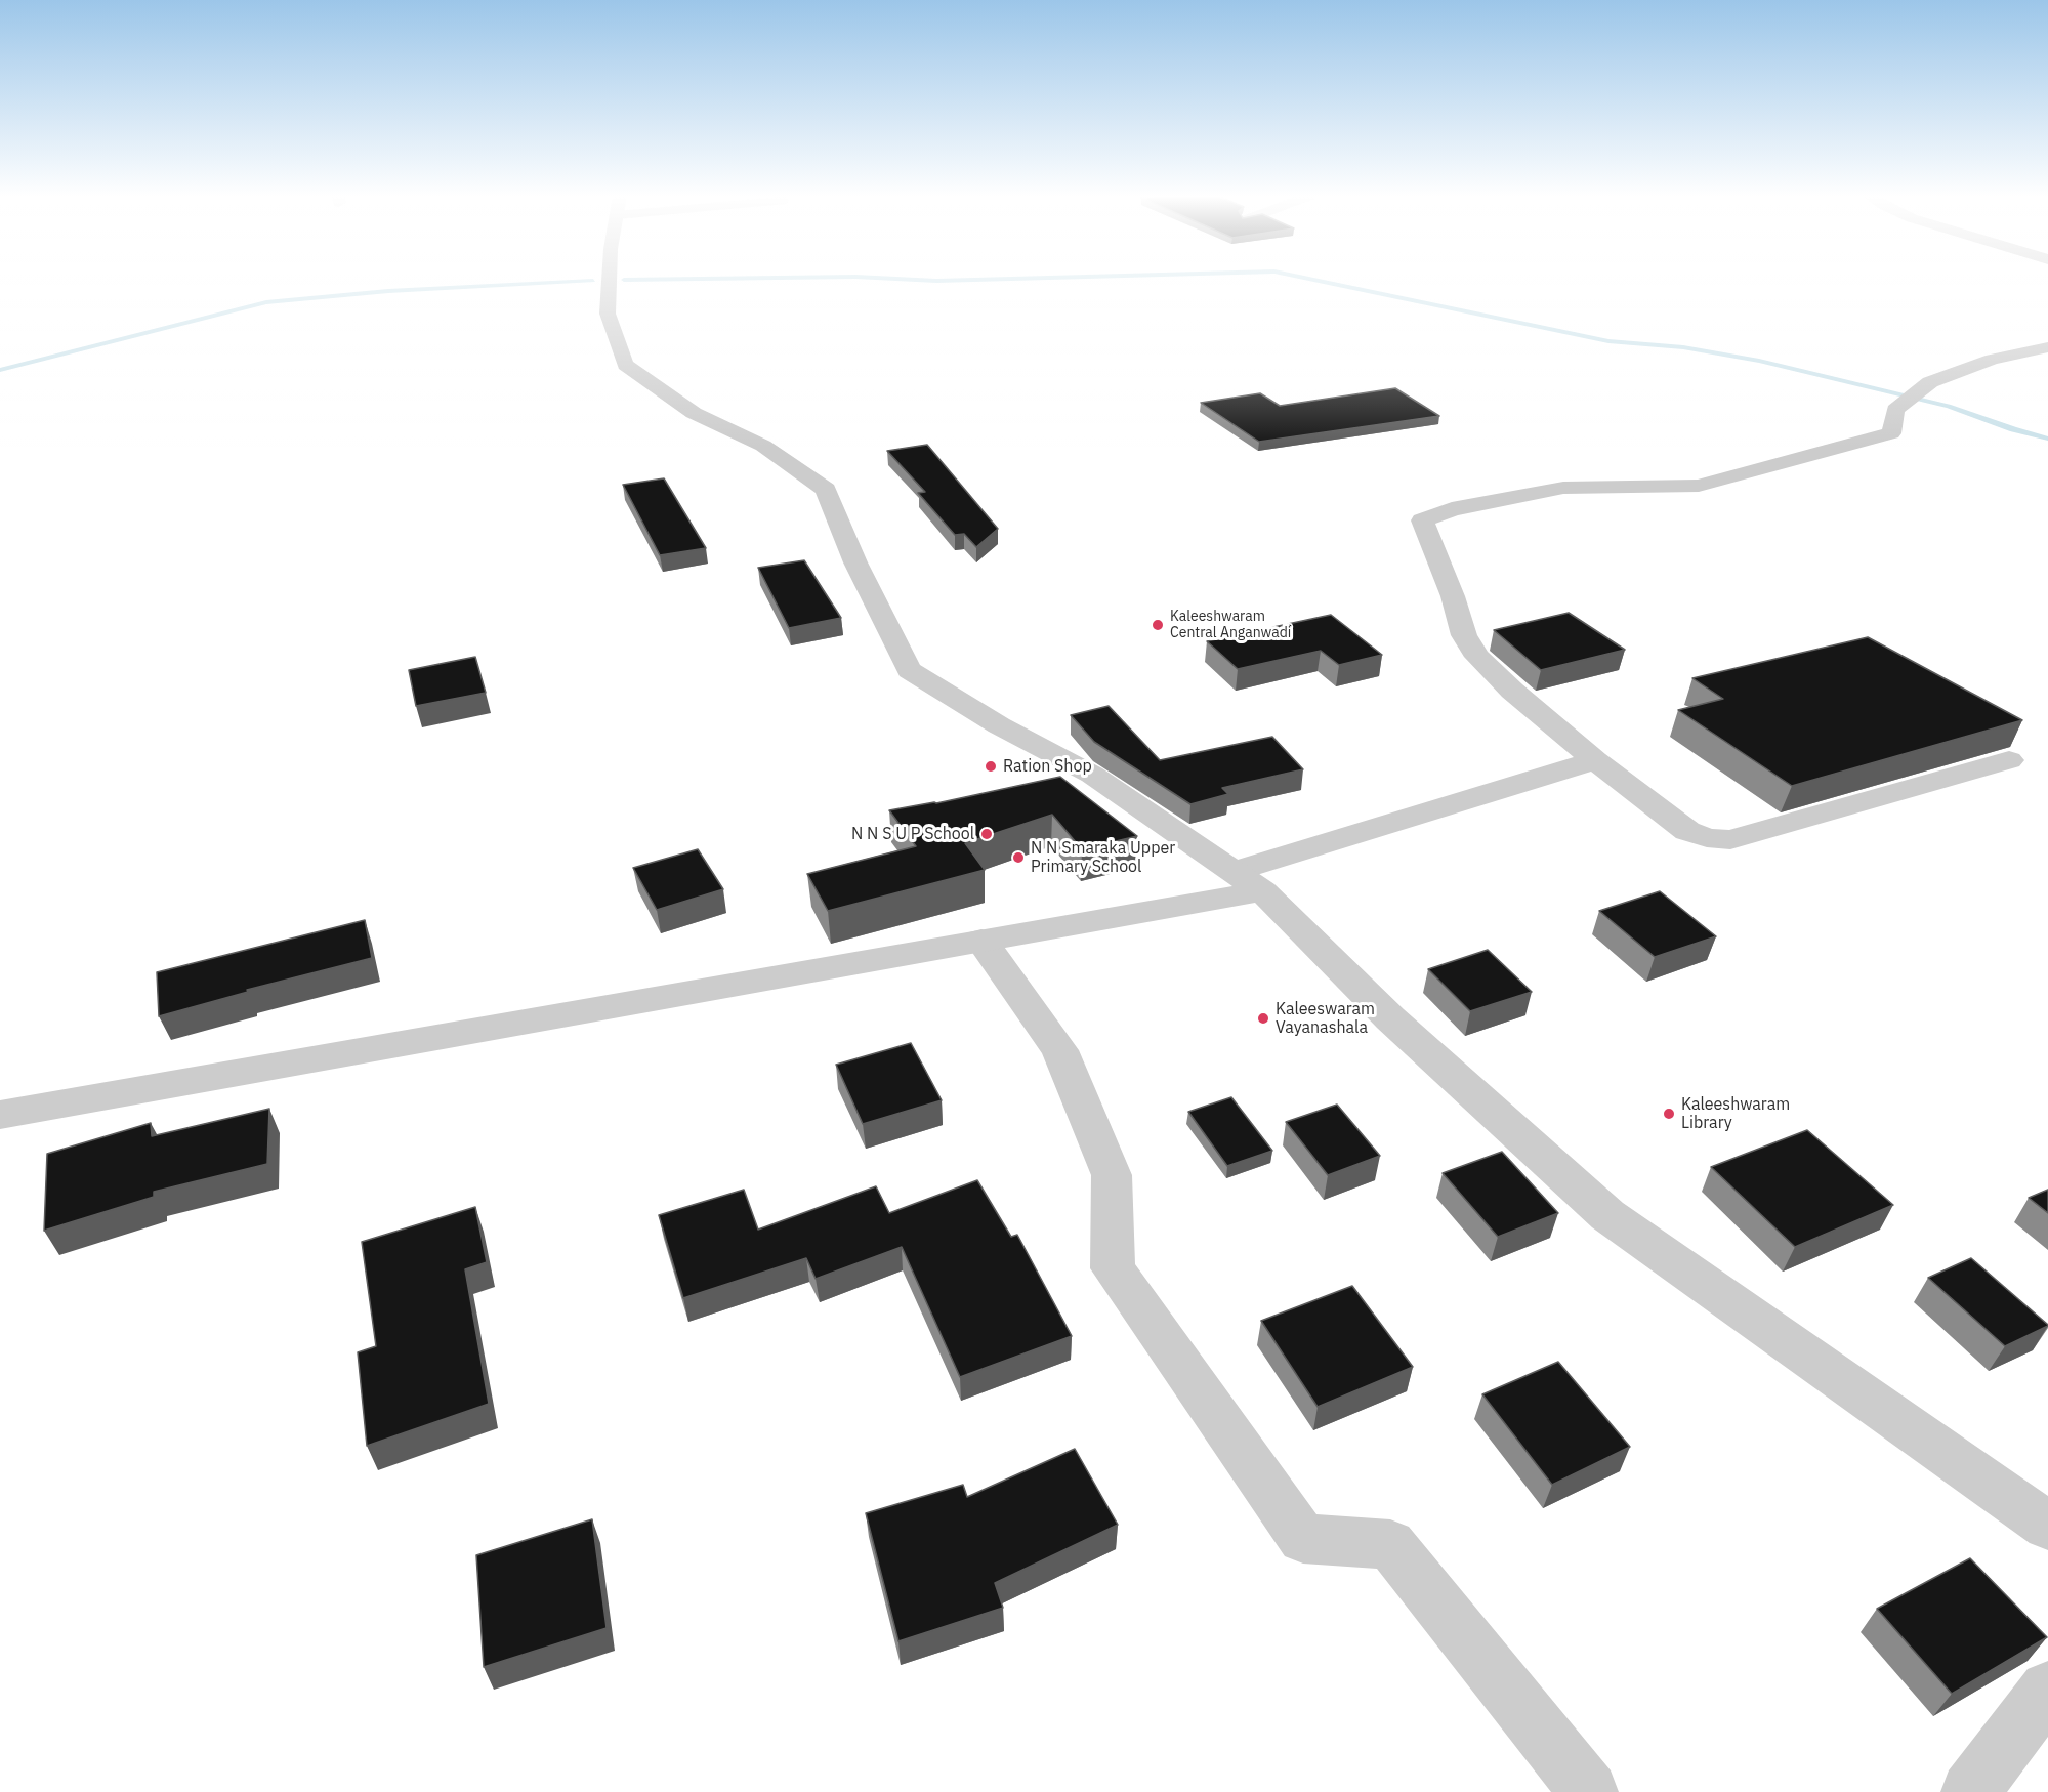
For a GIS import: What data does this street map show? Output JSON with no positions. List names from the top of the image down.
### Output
{
  "places": [
    "Kaleeshwaram Central Anganwadi",
    "Ration Shop",
    "N N S U P School",
    "N N Smaraka Upper Primary School",
    "Kaleeswaram Vayanashala",
    "Kaleeshwaram Library"
  ]
}
